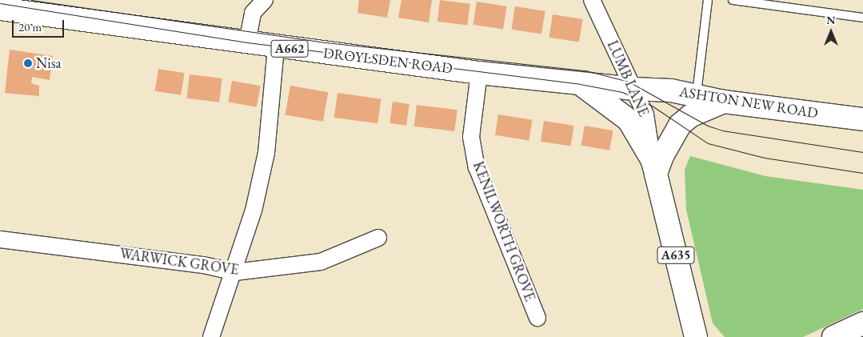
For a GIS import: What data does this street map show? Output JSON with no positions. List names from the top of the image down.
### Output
{
  "streets": {
    "main road": [
      "A662",
      "DROYLSDEN ROAD",
      "LUMB LANE",
      "ASHTON NEW ROAD",
      "A635"
    ],
    "street": ["KENILWORTH GROVE", "WARWICK GROVE"]
  },
  "crossings": [
    ["DROYLSDEN ROAD", "LUMB LANE"],
    ["DROYLSDEN ROAD", "ASHTON NEW ROAD"],
    ["DROYLSDEN ROAD", "KENILWORTH GROVE"],
    ["LUMB LANE", "ASHTON NEW ROAD"]
  ],
  "places": ["Nisa"],
  "scale_bar": "20 m",
  "north": "top"
}
